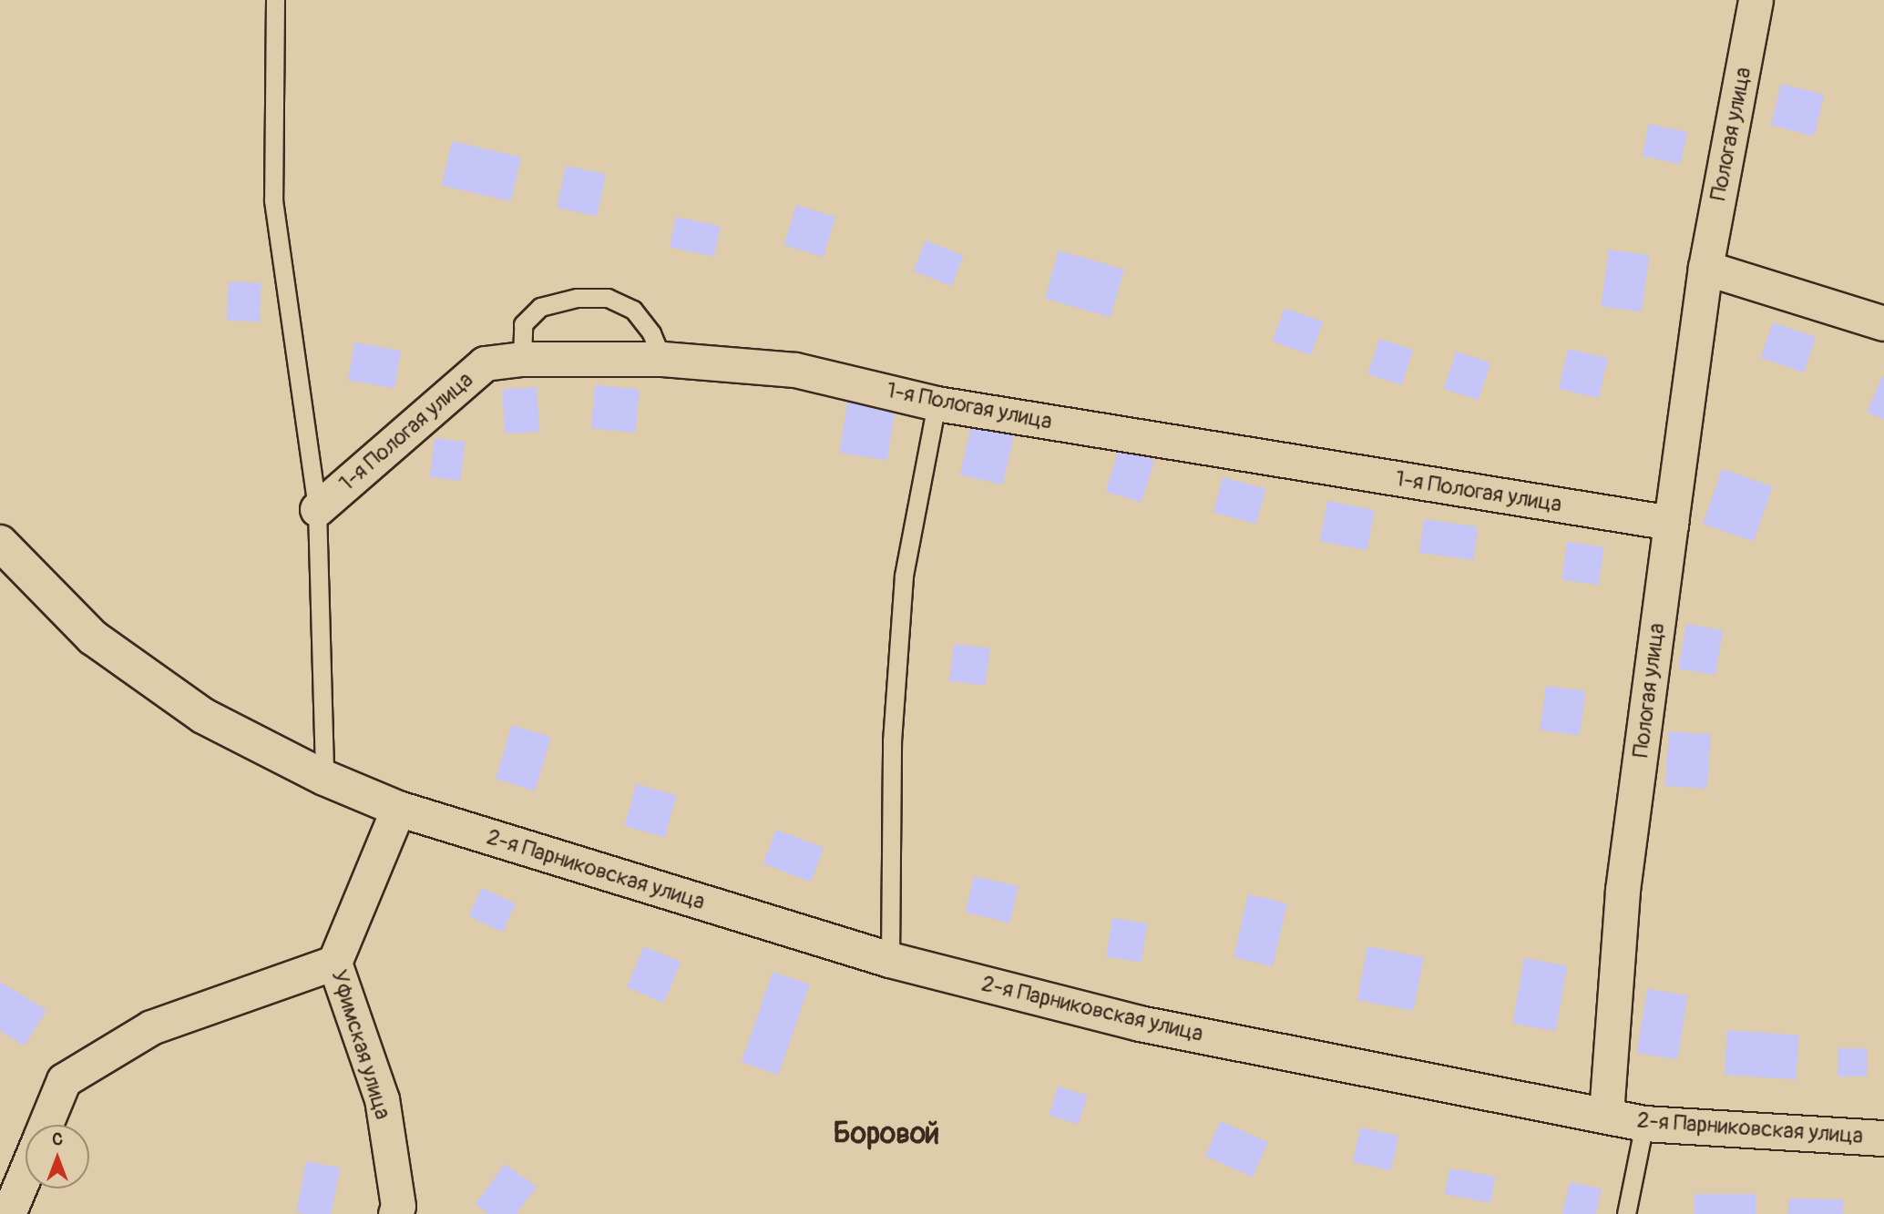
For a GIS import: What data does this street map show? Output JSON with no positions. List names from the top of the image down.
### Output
{
  "streets": {
    "street": [
      "Пологая улица",
      "1-я Пологая улица",
      "2-я Парниковская улица",
      "Уфимская улица"
    ]
  },
  "crossings": [
    ["Пологая улица", "1-я Пологая улица"],
    ["Пологая улица", "2-я Парниковская улица"],
    ["2-я Парниковская улица", "Уфимская улица"]
  ],
  "districts": ["Боровой"],
  "north": "top"
}
